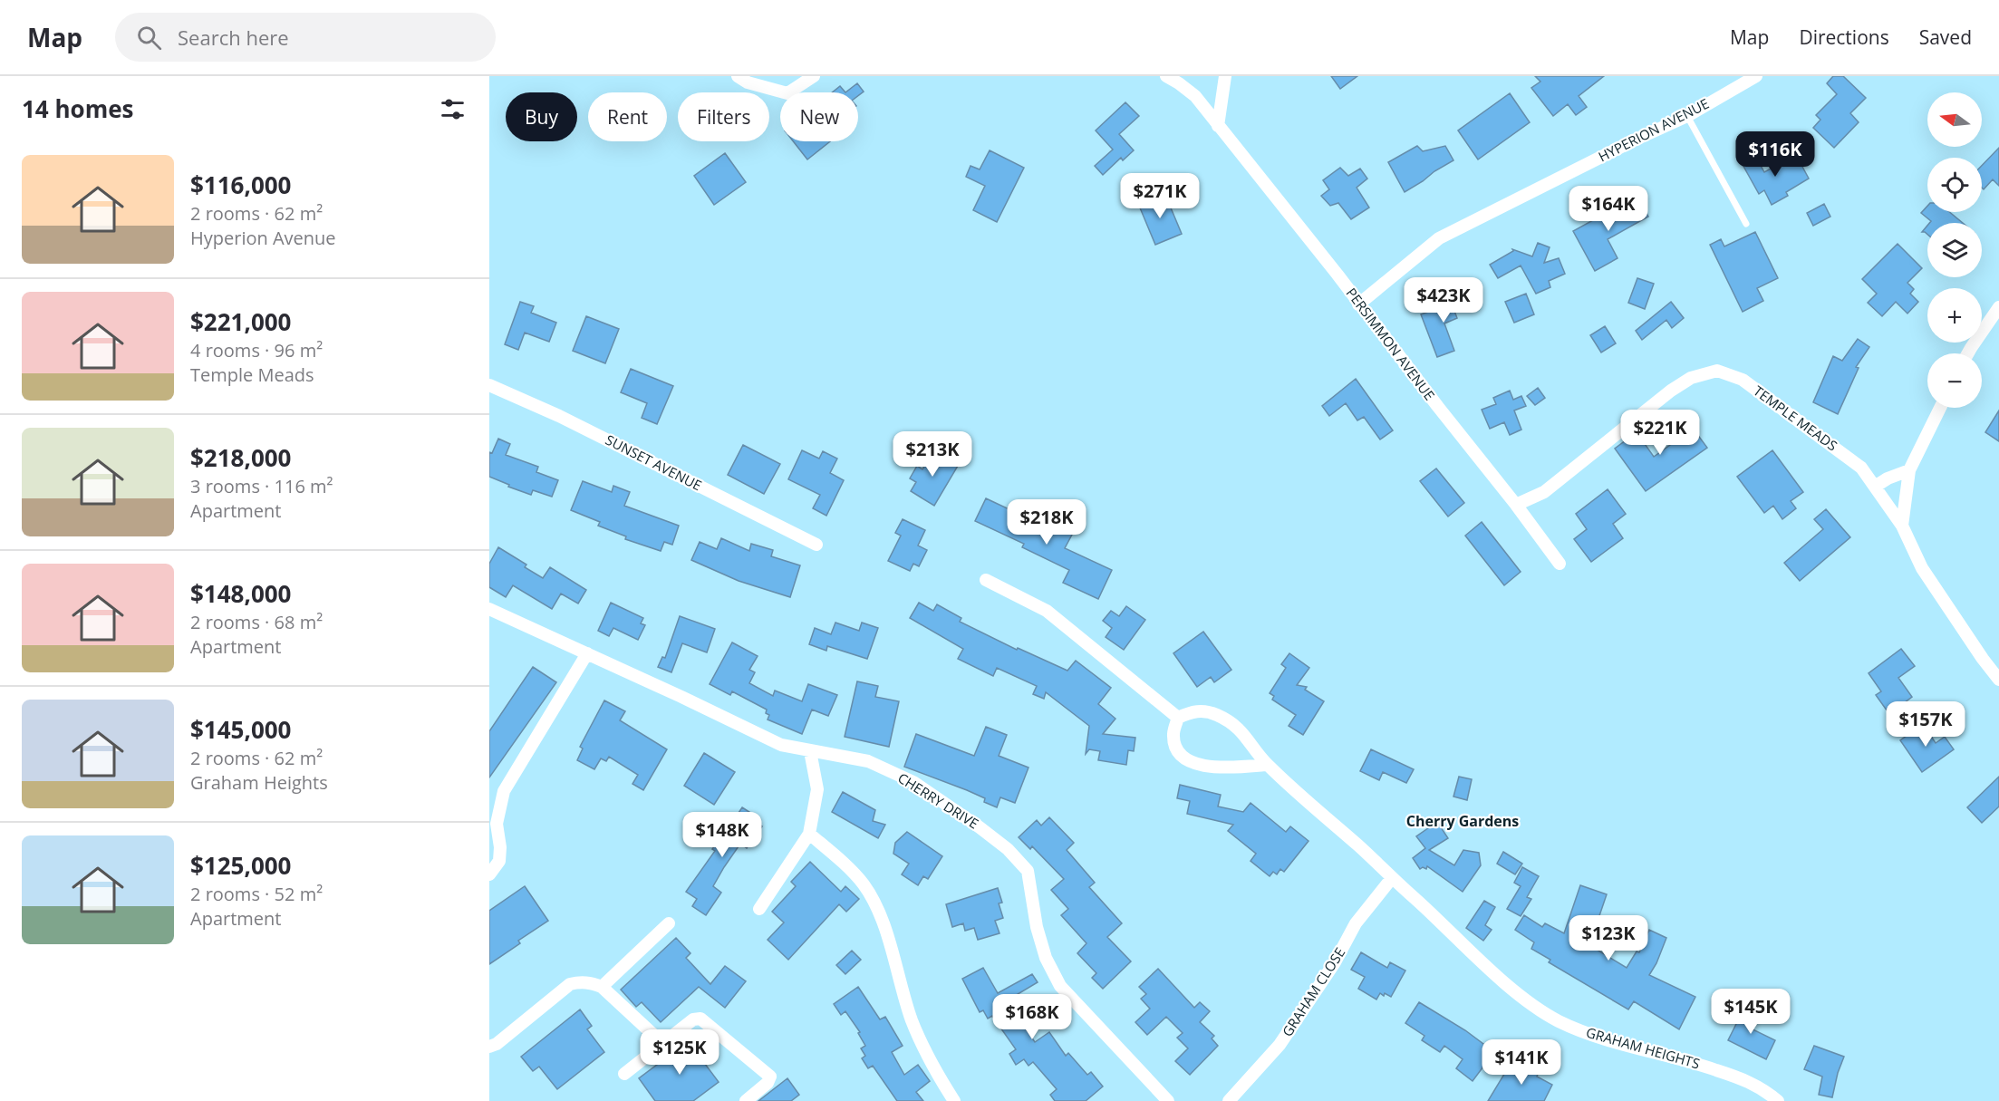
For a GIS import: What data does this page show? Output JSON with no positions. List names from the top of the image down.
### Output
{
  "streets": {
    "street": [
      "HYPERION AVENUE",
      "PERSIMMON AVENUE",
      "TEMPLE MEADS",
      "SUNSET AVENUE",
      "CHERRY DRIVE",
      "GRAHAM CLOSE",
      "GRAHAM HEIGHTS"
    ]
  },
  "crossings": [
    ["HYPERION AVENUE", "PERSIMMON AVENUE"],
    ["PERSIMMON AVENUE", "TEMPLE MEADS"],
    ["GRAHAM CLOSE", "GRAHAM HEIGHTS"]
  ],
  "districts": ["Cherry Gardens"],
  "north": "left",
  "page": {
    "header": "Map",
    "search": "Search here",
    "nav": ["Map", "Directions", "Saved"],
    "heading": "14 homes",
    "map_buttons": ["+", "−"],
    "chip": [
      "Buy",
      "Rent",
      "Filters",
      "New"
    ],
    "price": [
      "$116K",
      "$271K",
      "$164K",
      "$423K",
      "$221K",
      "$213K",
      "$218K",
      "$157K",
      "$148K",
      "$123K",
      "$145K",
      "$168K",
      "$125K",
      "$141K"
    ],
    "list": [
      {
        "name": "$116,000",
        "note": "2 rooms · 62 m² · Hyperion Avenue"
      },
      {
        "name": "$221,000",
        "note": "4 rooms · 96 m² · Temple Meads"
      },
      {
        "name": "$218,000",
        "note": "3 rooms · 116 m² · Apartment"
      },
      {
        "name": "$148,000",
        "note": "2 rooms · 68 m² · Apartment"
      },
      {
        "name": "$145,000",
        "note": "2 rooms · 62 m² · Graham Heights"
      },
      {
        "name": "$125,000",
        "note": "2 rooms · 52 m² · Apartment"
      }
    ]
  }
}
